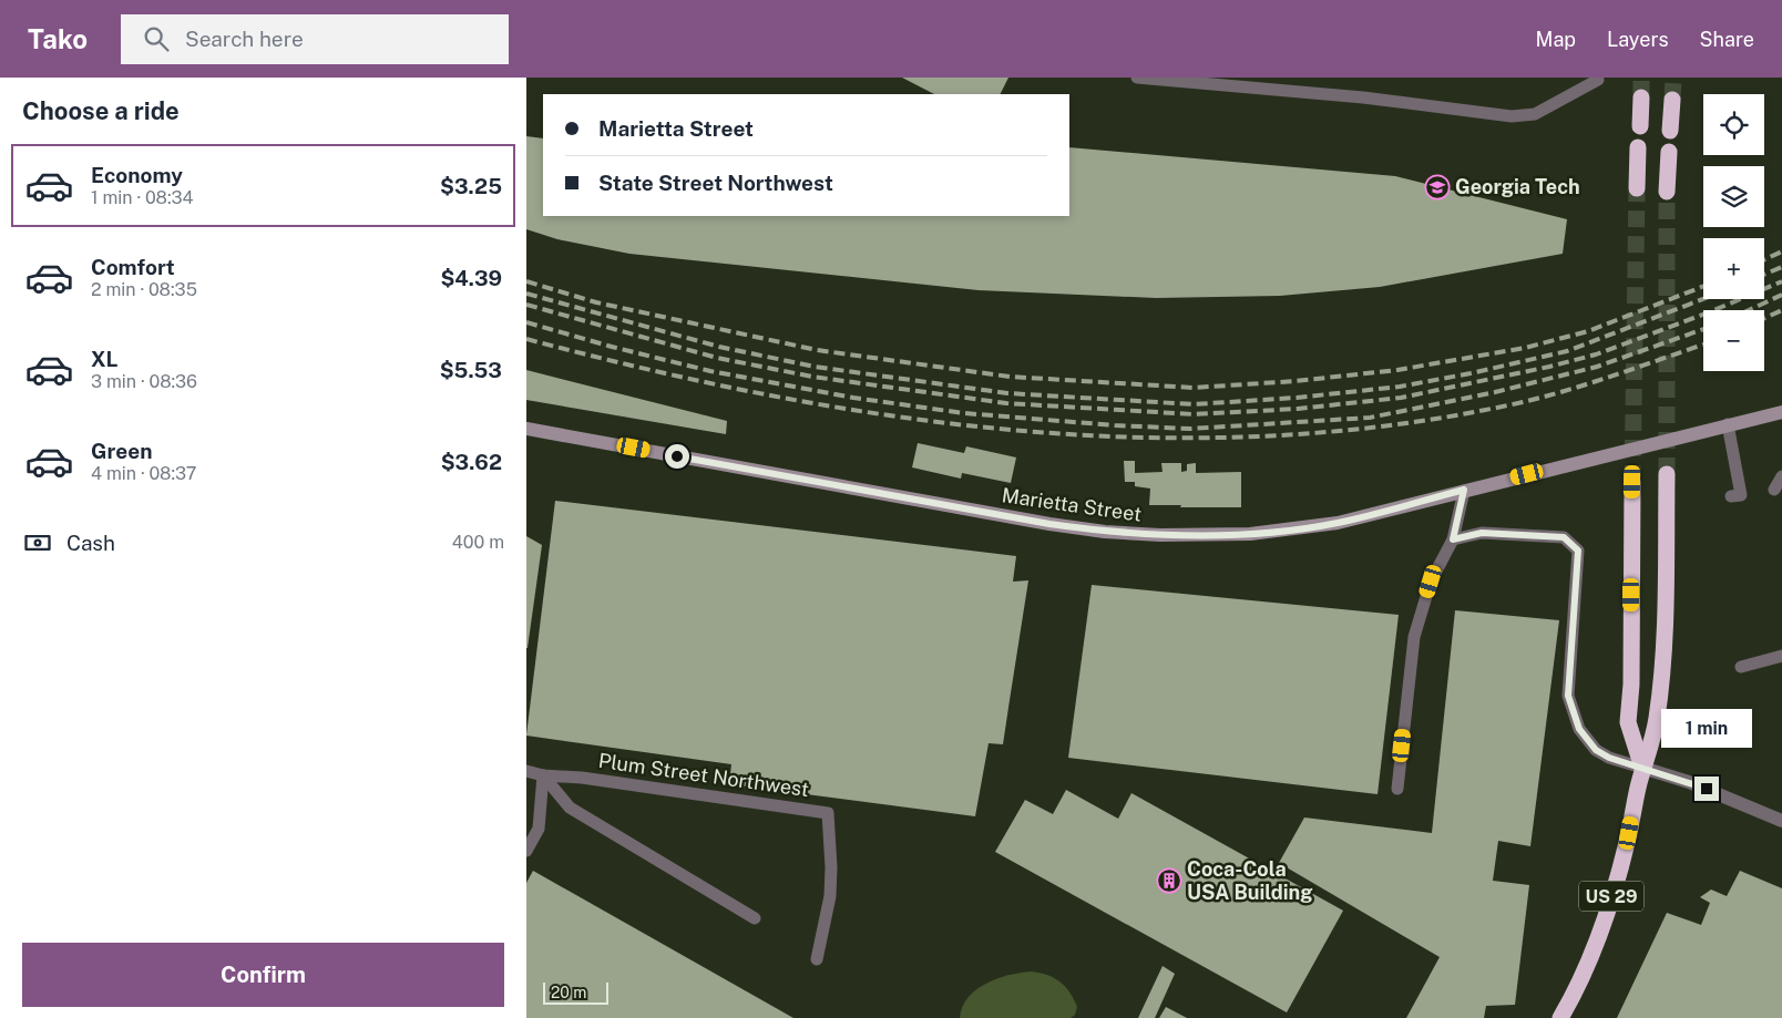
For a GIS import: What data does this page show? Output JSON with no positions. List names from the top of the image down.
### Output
{
  "streets": {
    "highway": ["US 29"],
    "main road": ["Marietta Street"],
    "lane": ["Plum Street Northwest"]
  },
  "places": {
    "school or university": ["Georgia Tech"],
    "building": ["Coca-Cola USA Building"]
  },
  "scale_bar": "20 m",
  "page": {
    "header": "Tako",
    "search": "Search here",
    "nav": ["Map", "Layers", "Share"],
    "heading": "Choose a ride",
    "map_buttons": ["+", "−"],
    "banner": ["Marietta Street", "State Street Northwest"],
    "list": [
      {
        "name": "Economy",
        "note": "1 min · 08:34",
        "value": "$3.25"
      },
      {
        "name": "Comfort",
        "note": "2 min · 08:35",
        "value": "$4.39"
      },
      {
        "name": "XL",
        "note": "3 min · 08:36",
        "value": "$5.53"
      },
      {
        "name": "Green",
        "note": "4 min · 08:37",
        "value": "$3.62"
      }
    ],
    "pay": ["Cash", "400 m"],
    "bubble": "1 min",
    "buttons": "Confirm",
    "scale": "20 m"
  }
}
